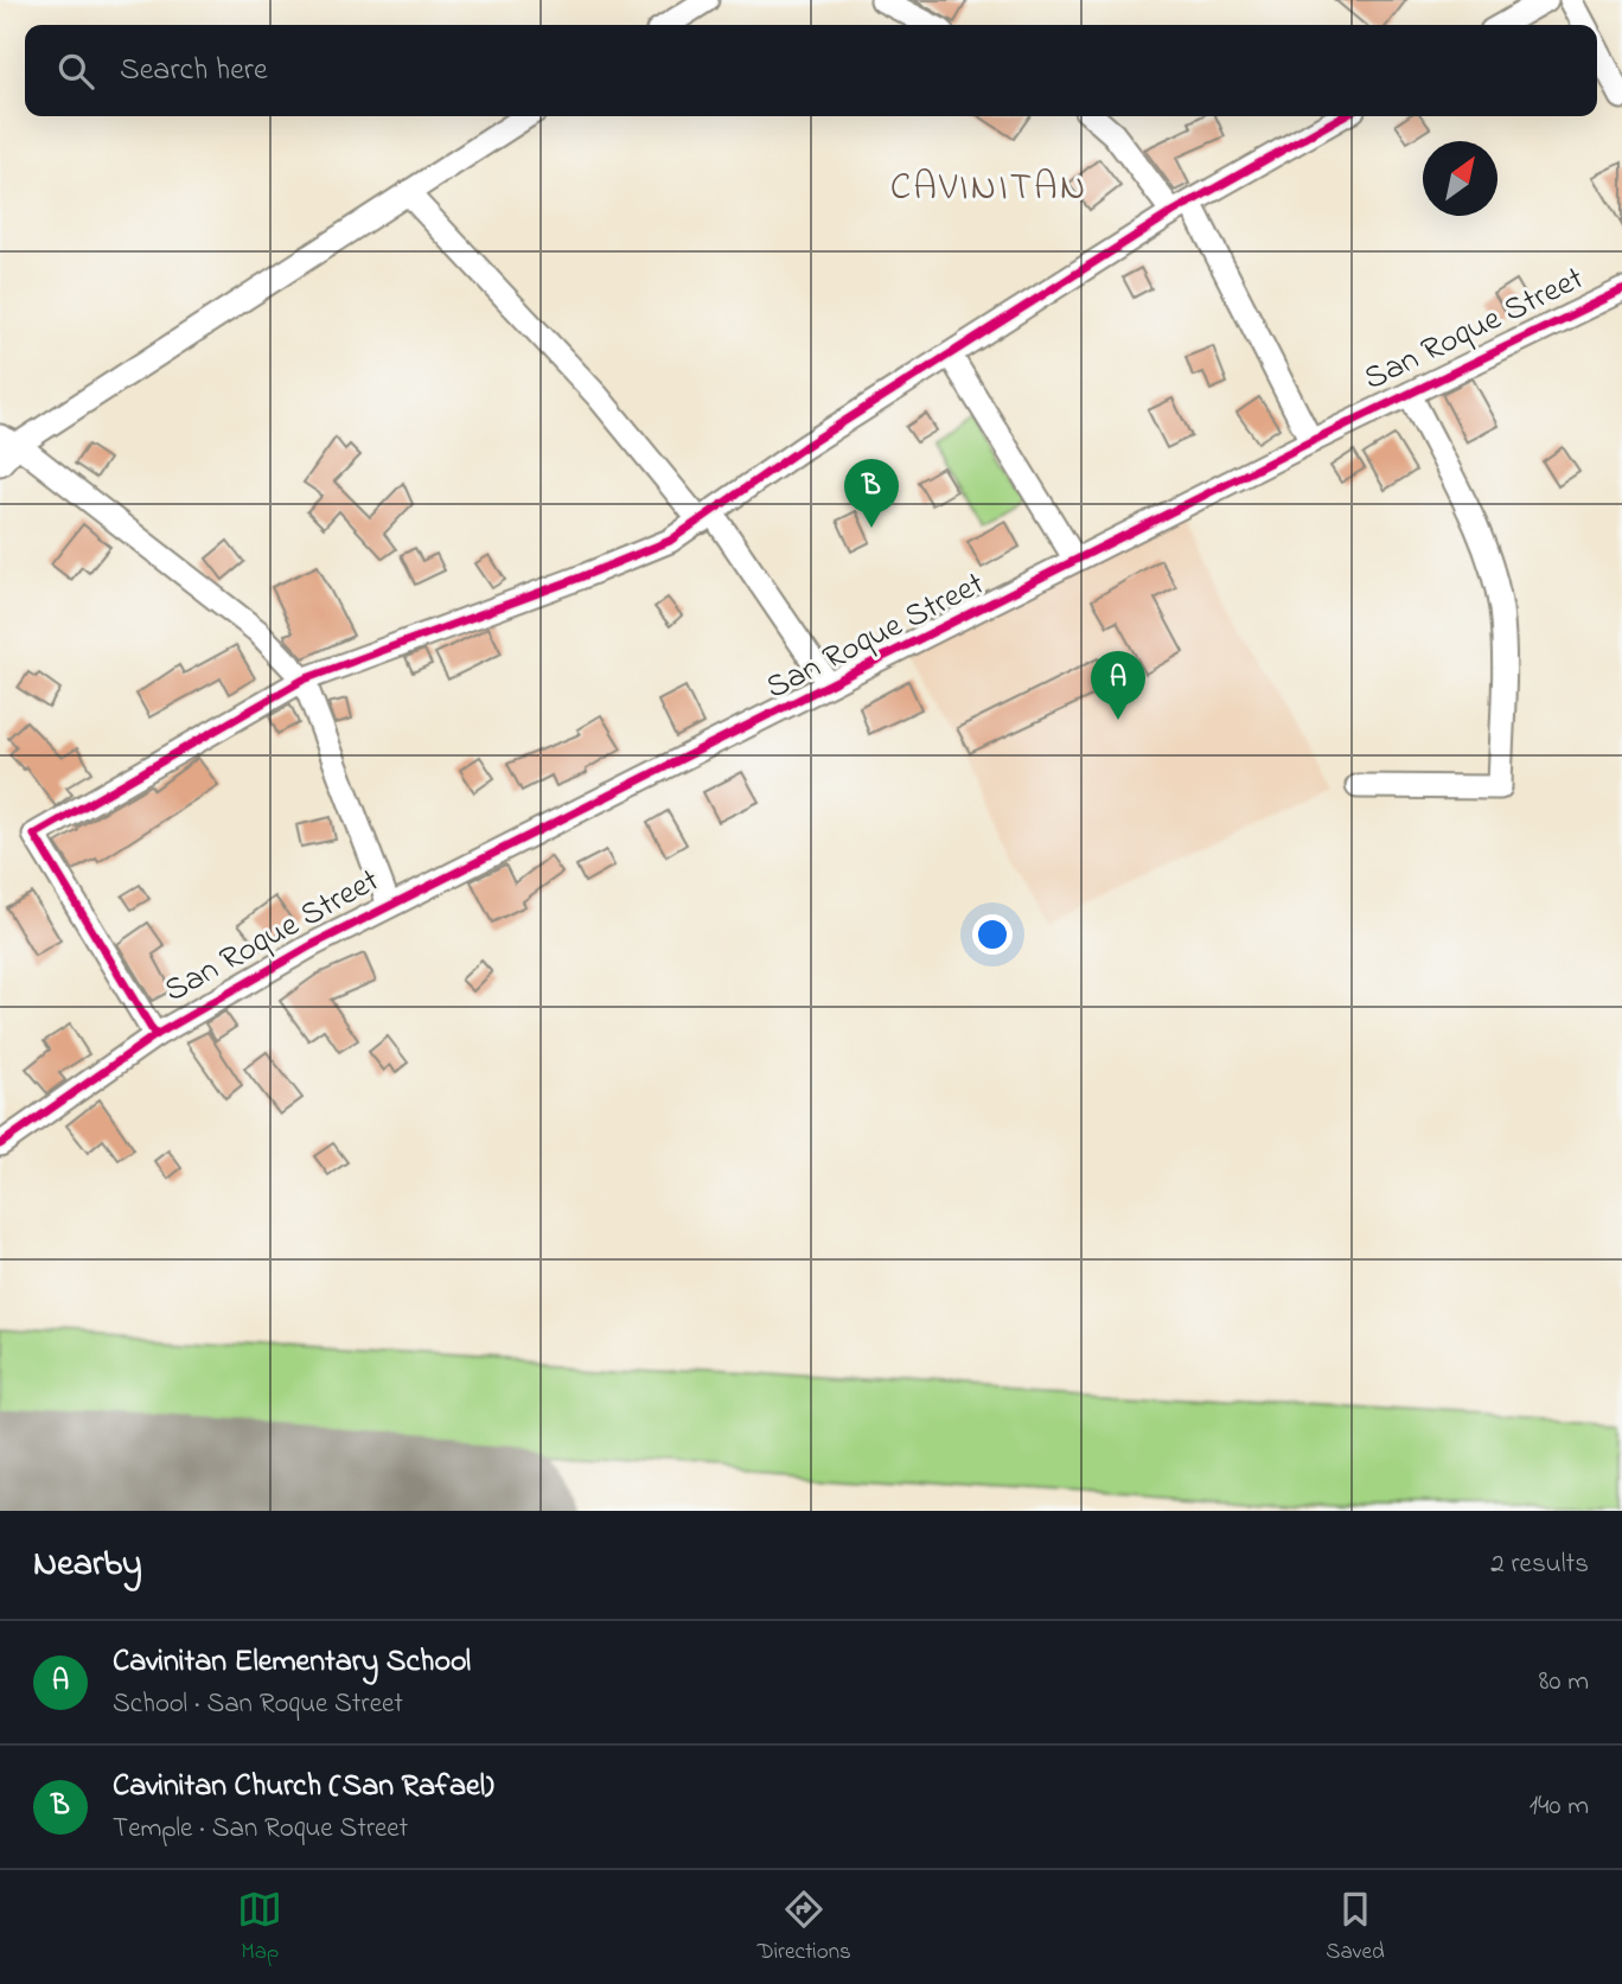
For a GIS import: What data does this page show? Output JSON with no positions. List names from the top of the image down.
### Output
{
  "streets": {
    "street": ["San Roque Street"]
  },
  "districts": ["CAVINITAN"],
  "north": "top right",
  "page": {
    "search": "Search here",
    "pins": ["B", "A"],
    "heading": ["Nearby", "2 results"],
    "list": [
      {
        "mark": "A",
        "name": "Cavinitan Elementary School",
        "note": "School · San Roque Street",
        "value": "80 m"
      },
      {
        "mark": "B",
        "name": "Cavinitan Church (San Rafael)",
        "note": "Temple · San Roque Street",
        "value": "140 m"
      }
    ],
    "nav": ["Map", "Directions", "Saved"]
  }
}
